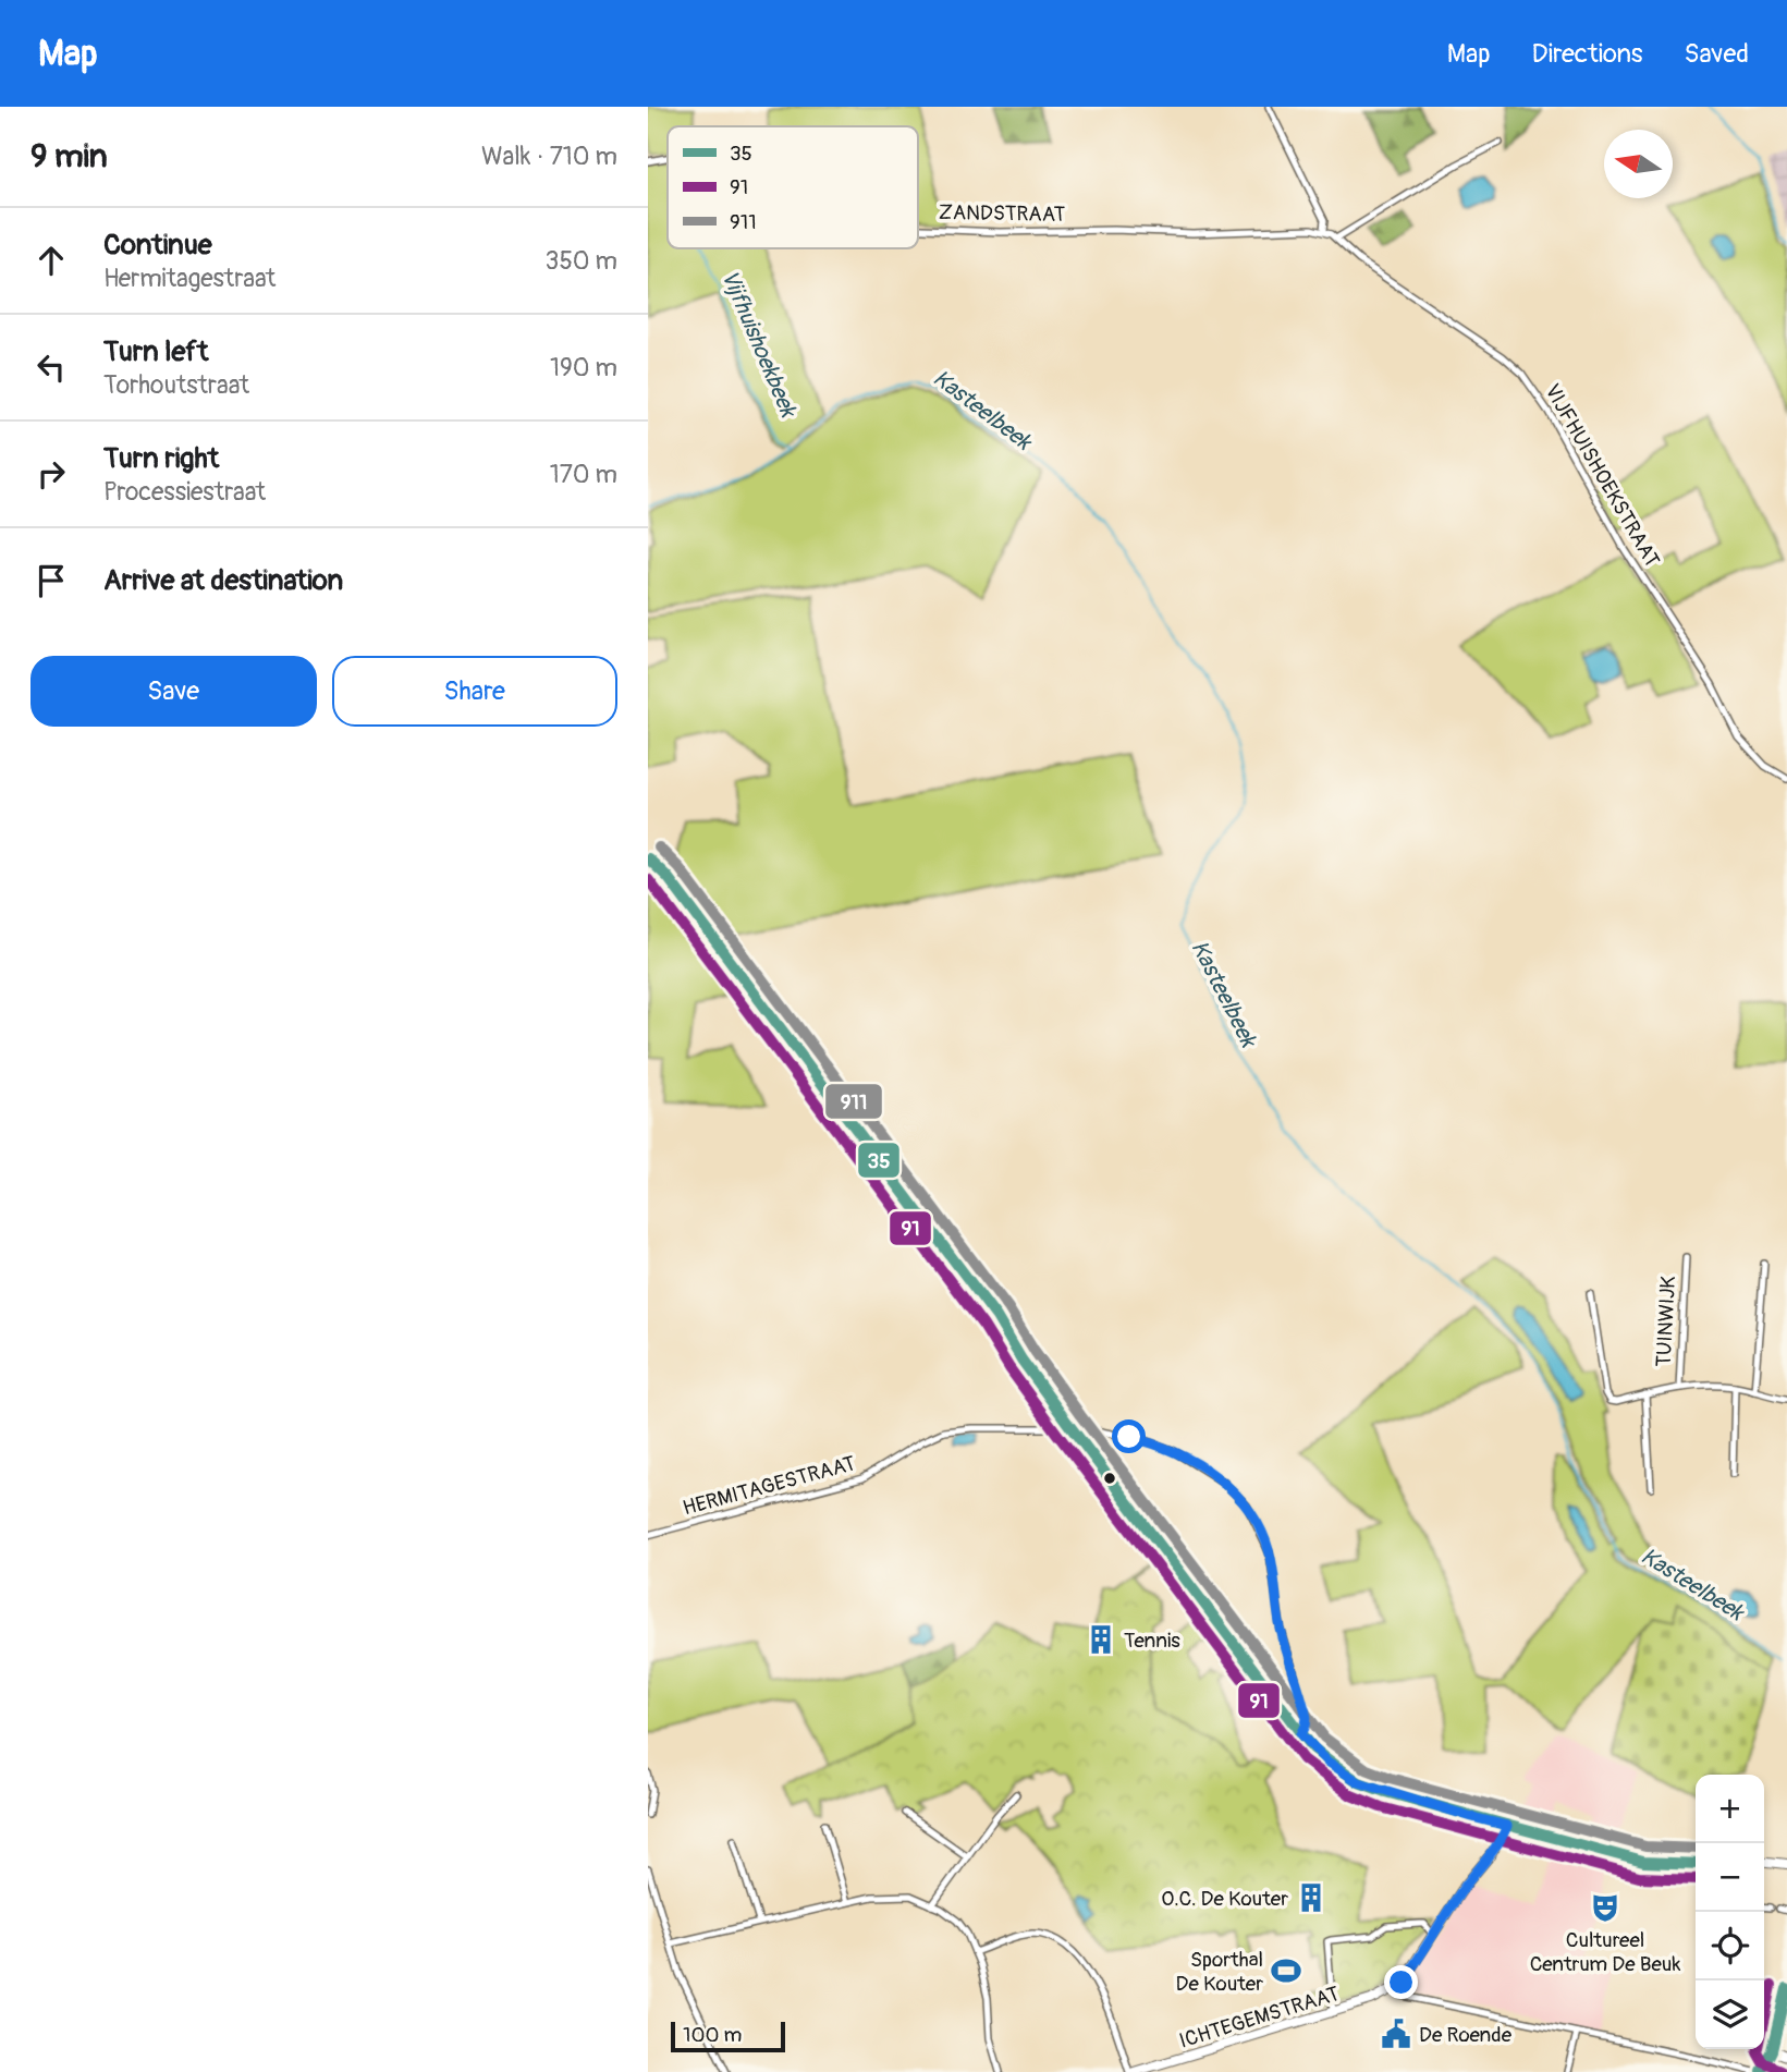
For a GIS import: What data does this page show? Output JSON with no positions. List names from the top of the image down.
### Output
{
  "streets": {
    "street": [
      "ZANDSTRAAT",
      "VIJFHUISHOEKSTRAAT",
      "TUINWIJK",
      "HERMITAGESTRAAT",
      "ICHTEGEMSTRAAT"
    ]
  },
  "crossings": [
    ["ZANDSTRAAT", "VIJFHUISHOEKSTRAAT"]
  ],
  "water": ["Vijfhuishoekbeek", "Kasteelbeek"],
  "places": {
    "building": ["Tennis", "O.C. De Kouter"],
    "theatre": ["Cultureel Centrum De Beuk"],
    "sports": ["Sporthal De Kouter"],
    "public building": ["De Roende"]
  },
  "lines": ["transit line 911", "transit line 35", "transit line 91"],
  "legend": ["35", "91", "911"],
  "scale_bar": "100 m",
  "north": "left",
  "page": {
    "header": "Map",
    "nav": ["Map", "Directions", "Saved"],
    "heading": ["9 min", "Walk · 710 m"],
    "list": [
      ["Continue", "Hermitagestraat", "350 m"],
      ["Turn left", "Torhoutstraat", "190 m"],
      ["Turn right", "Processiestraat", "170 m"],
      "Arrive at destination"
    ],
    "buttons": ["Save", "Share"],
    "map_buttons": ["+", "−"],
    "scale": "100 m"
  }
}
